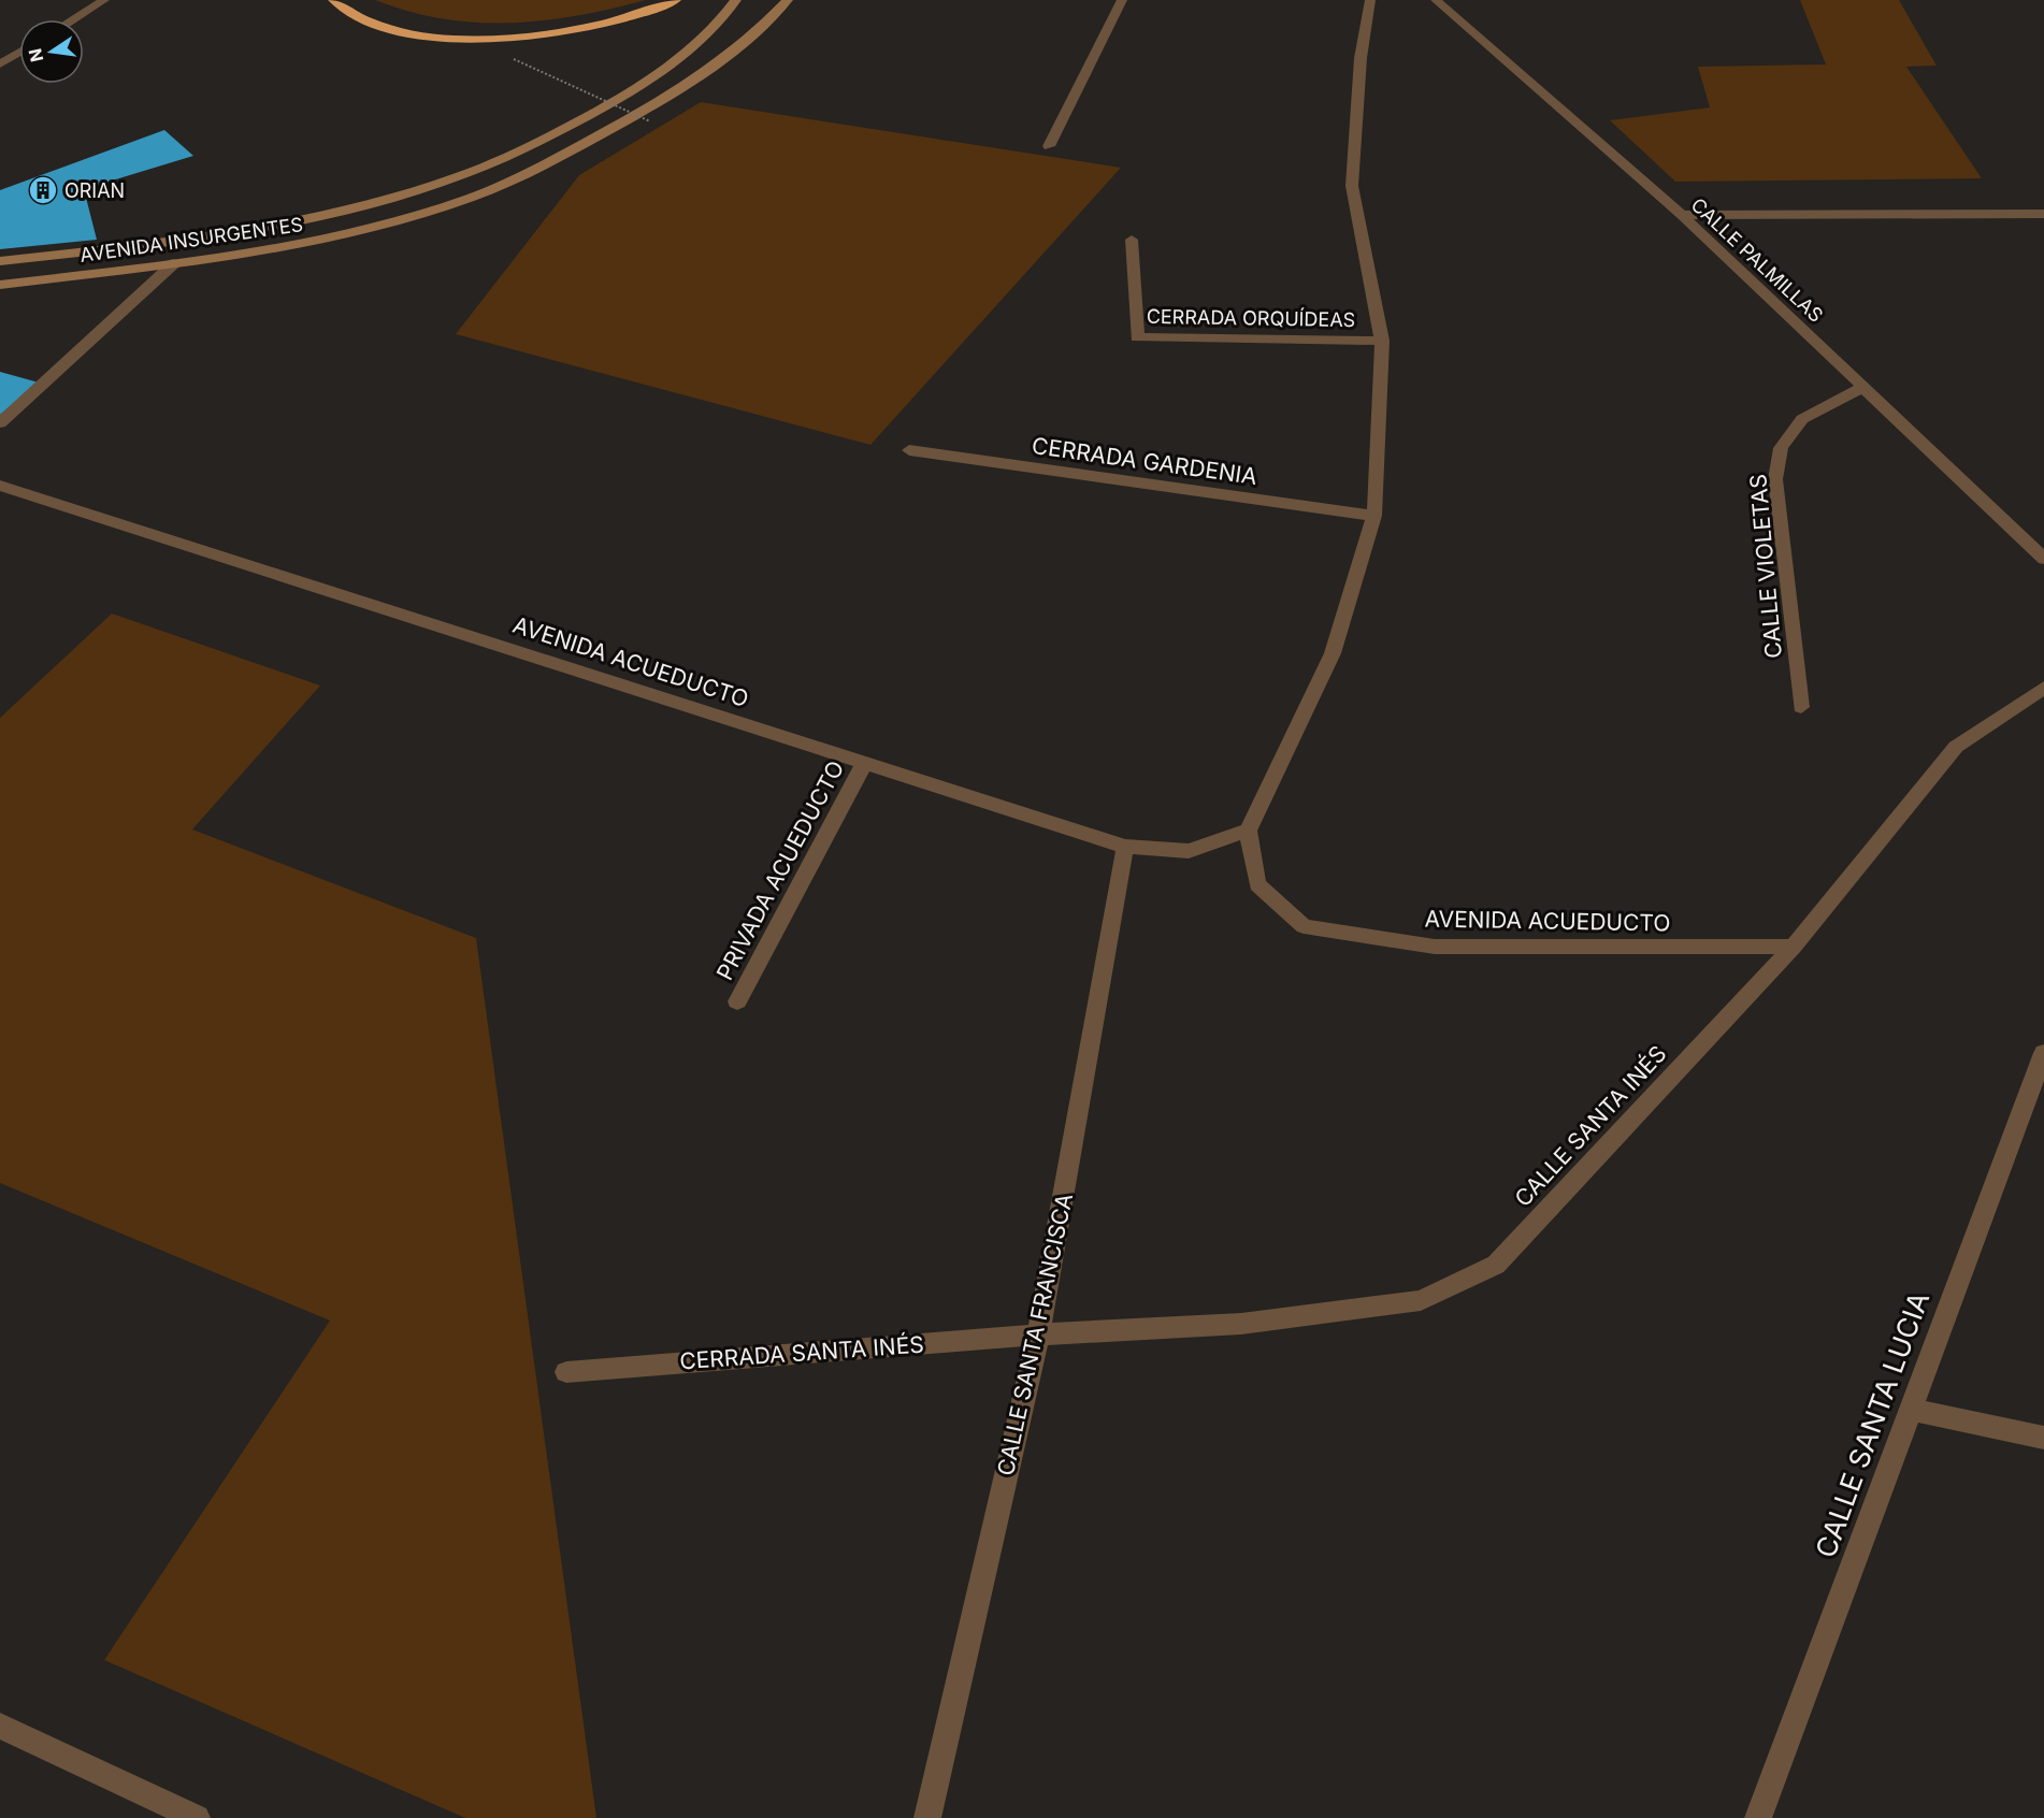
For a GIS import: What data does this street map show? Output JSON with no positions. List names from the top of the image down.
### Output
{
  "streets": {
    "main road": ["AVENIDA INSURGENTES"],
    "street": [
      "CALLE PALMILLAS",
      "CERRADA ORQUÍDEAS",
      "CERRADA GARDENIA",
      "CALLE VIOLETAS",
      "AVENIDA ACUEDUCTO",
      "PRIVADA ACUEDUCTO",
      "CALLE SANTA INÉS",
      "CALLE SANTA FRANCISCA",
      "CERRADA SANTA INÉS",
      "CALLE SANTA LUCIA"
    ]
  },
  "crossings": [
    ["CALLE PALMILLAS", "CALLE VIOLETAS"],
    ["AVENIDA ACUEDUCTO", "PRIVADA ACUEDUCTO"],
    ["AVENIDA ACUEDUCTO", "CALLE SANTA INÉS"],
    ["AVENIDA ACUEDUCTO", "CALLE SANTA FRANCISCA"],
    ["CALLE SANTA INÉS", "CALLE SANTA FRANCISCA"],
    ["CALLE SANTA INÉS", "CERRADA SANTA INÉS"],
    ["CALLE SANTA FRANCISCA", "CERRADA SANTA INÉS"]
  ],
  "places": {
    "building": ["ORIAN"]
  },
  "north": "left"
}
